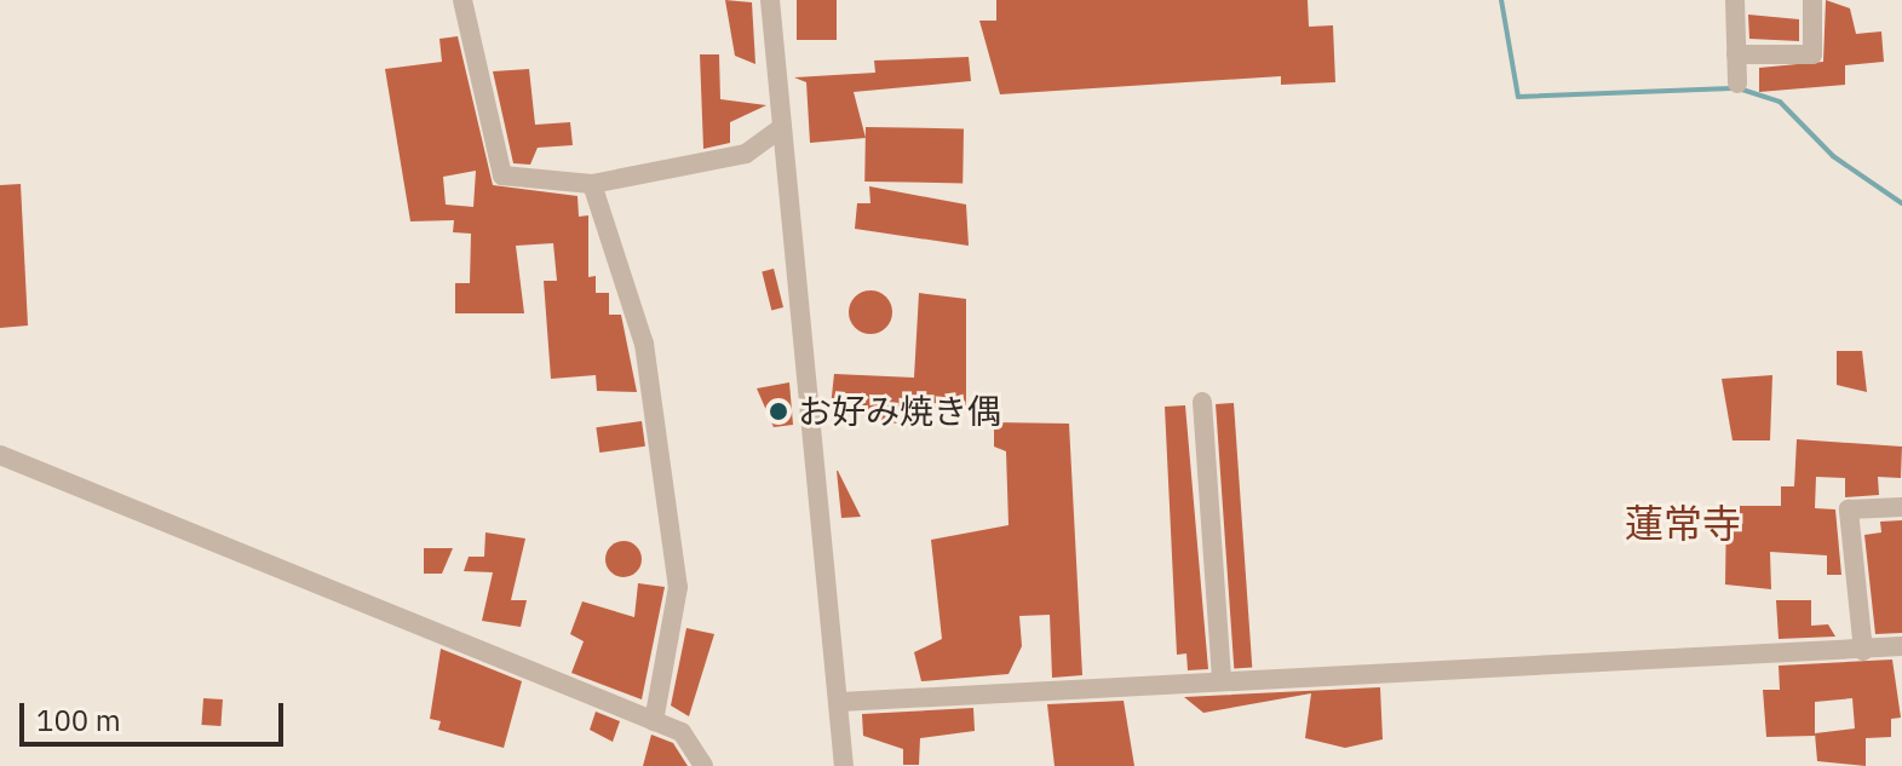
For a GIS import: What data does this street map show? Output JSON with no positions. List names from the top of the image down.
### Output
{
  "districts": ["蓮常寺"],
  "places": ["お好み焼き偶"],
  "scale_bar": "100 m"
}
